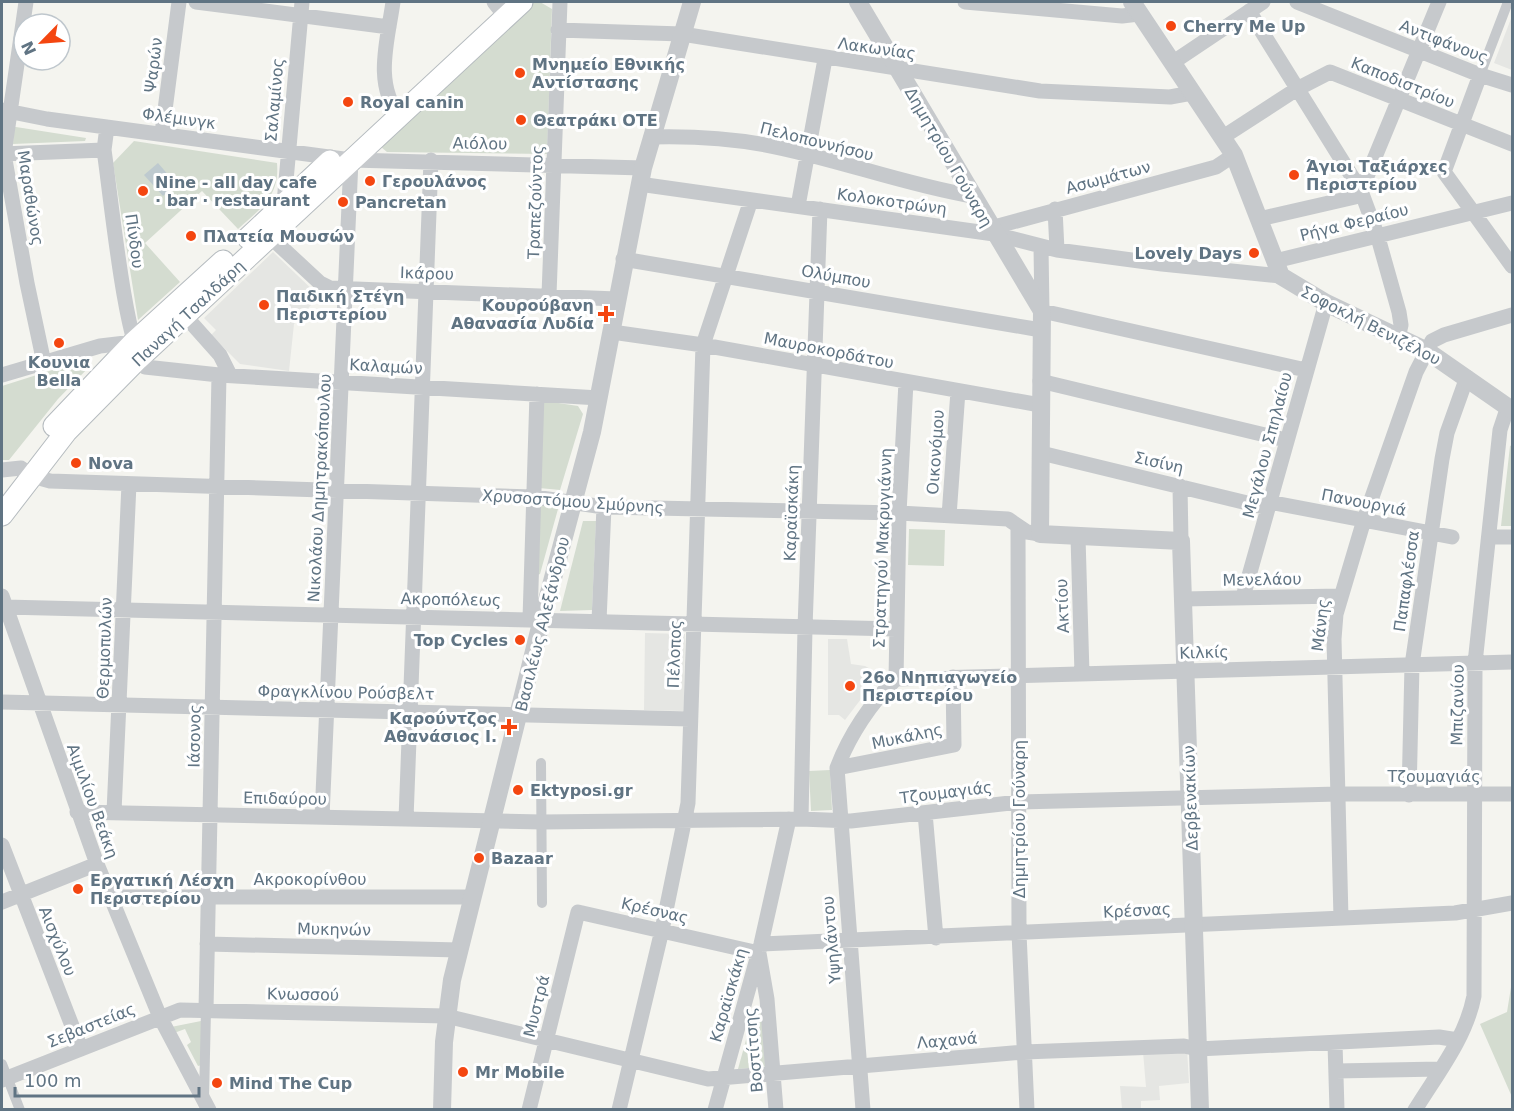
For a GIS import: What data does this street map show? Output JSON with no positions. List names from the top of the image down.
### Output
{
  "streets": {
    "main road": ["Παναγή Τσαλδάρη"],
    "street": [
      "Αντιφάνους",
      "Λακωνίας",
      "Ψαρών",
      "Καποδιστρίου",
      "Σαλαμίνος",
      "Φλέμινγκ",
      "Πελοποννήσου",
      "Αιόλου",
      "Δημητρίου Γούναρη",
      "Ασωμάτων",
      "Μαραθώνος",
      "Κολοκοτρώνη",
      "Τραπεζούντος",
      "Ρήγα Φεραίου",
      "Πίνδου",
      "Ικάρου",
      "Ολύμπου",
      "Σοφοκλή Βενιζέλου",
      "Μαυροκορδάτου",
      "Καλαμών",
      "Μεγάλου Σπηλαίου",
      "Οικονόμου",
      "Σισίνη",
      "Νικολάου Δημητρακόπουλου",
      "Χρυσοστόμου Σμύρνης",
      "Πανουργιά",
      "Καραϊσκάκη",
      "Στρατηγού Μακρυγιάννη",
      "Μενελάου",
      "Παπαφλέσσα",
      "Ακροπόλεως",
      "Ακτίου",
      "Βασιλέως Αλεξάνδρου",
      "Μάνης",
      "Θερμοπυλών",
      "Κιλκίς",
      "Πέλοπος",
      "Φραγκλίνου Ρούσβελτ",
      "Μπιζανίου",
      "Ιάσονος",
      "Μυκάλης",
      "Τζουμαγιάς",
      "Επιδαύρου",
      "Δερβενακίων",
      "Αιμιλίου Βεάκη",
      "Ακροκορίνθου",
      "Κρέσνας",
      "Μυκηνών",
      "Υψηλάντου",
      "Αισχύλου",
      "Κνωσσού",
      "Μυστρά",
      "Σεβαστείας",
      "Λαχανά",
      "Βοστίτσης"
    ]
  },
  "crossings": [
    ["Λακωνίας", "Δημητρίου Γούναρη"],
    ["Λακωνίας", "Τραπεζούντος"],
    ["Λακωνίας", "Βασιλέως Αλεξάνδρου"],
    ["Ψαρών", "Φλέμινγκ"],
    ["Σαλαμίνος", "Φλέμινγκ"],
    ["Σαλαμίνος", "Παναγή Τσαλδάρη"],
    ["Φλέμινγκ", "Αιόλου"],
    ["Φλέμινγκ", "Μαραθώνος"],
    ["Φλέμινγκ", "Πίνδου"],
    ["Φλέμινγκ", "Παναγή Τσαλδάρη"],
    ["Φλέμινγκ", "Νικολάου Δημητρακόπουλου"],
    ["Πελοποννήσου", "Δημητρίου Γούναρη"],
    ["Πελοποννήσου", "Βασιλέως Αλεξάνδρου"],
    ["Αιόλου", "Κολοκοτρώνη"],
    ["Αιόλου", "Τραπεζούντος"],
    ["Αιόλου", "Παναγή Τσαλδάρη"],
    ["Αιόλου", "Νικολάου Δημητρακόπουλου"],
    ["Αιόλου", "Βασιλέως Αλεξάνδρου"],
    ["Δημητρίου Γούναρη", "Ασωμάτων"],
    ["Δημητρίου Γούναρη", "Κολοκοτρώνη"],
    ["Δημητρίου Γούναρη", "Χρυσοστόμου Σμύρνης"],
    ["Δημητρίου Γούναρη", "Κιλκίς"],
    ["Δημητρίου Γούναρη", "Τζουμαγιάς"],
    ["Δημητρίου Γούναρη", "Κρέσνας"],
    ["Δημητρίου Γούναρη", "Λαχανά"],
    ["Ασωμάτων", "Κολοκοτρώνη"],
    ["Κολοκοτρώνη", "Ρήγα Φεραίου"],
    ["Κολοκοτρώνη", "Σοφοκλή Βενιζέλου"],
    ["Κολοκοτρώνη", "Καραϊσκάκη"],
    ["Κολοκοτρώνη", "Βασιλέως Αλεξάνδρου"],
    ["Κολοκοτρώνη", "Πέλοπος"],
    ["Τραπεζούντος", "Ικάρου"],
    ["Ρήγα Φεραίου", "Σοφοκλή Βενιζέλου"],
    ["Πίνδου", "Παναγή Τσαλδάρη"],
    ["Πίνδου", "Καλαμών"],
    ["Ικάρου", "Παναγή Τσαλδάρη"],
    ["Ικάρου", "Νικολάου Δημητρακόπουλου"],
    ["Ικάρου", "Βασιλέως Αλεξάνδρου"],
    ["Ολύμπου", "Καραϊσκάκη"],
    ["Ολύμπου", "Βασιλέως Αλεξάνδρου"],
    ["Ολύμπου", "Πέλοπος"],
    ["Παναγή Τσαλδάρη", "Καλαμών"],
    ["Παναγή Τσαλδάρη", "Νικολάου Δημητρακόπουλου"],
    ["Παναγή Τσαλδάρη", "Χρυσοστόμου Σμύρνης"],
    ["Σοφοκλή Βενιζέλου", "Μεγάλου Σπηλαίου"],
    ["Σοφοκλή Βενιζέλου", "Παπαφλέσσα"],
    ["Σοφοκλή Βενιζέλου", "Μάνης"],
    ["Σοφοκλή Βενιζέλου", "Μπιζανίου"],
    ["Μαυροκορδάτου", "Οικονόμου"],
    ["Μαυροκορδάτου", "Καραϊσκάκη"],
    ["Μαυροκορδάτου", "Στρατηγού Μακρυγιάννη"],
    ["Μαυροκορδάτου", "Βασιλέως Αλεξάνδρου"],
    ["Μαυροκορδάτου", "Πέλοπος"],
    ["Καλαμών", "Νικολάου Δημητρακόπουλου"],
    ["Καλαμών", "Βασιλέως Αλεξάνδρου"],
    ["Καλαμών", "Ιάσονος"],
    ["Μεγάλου Σπηλαίου", "Σισίνη"],
    ["Μεγάλου Σπηλαίου", "Πανουργιά"],
    ["Μεγάλου Σπηλαίου", "Μενελάου"],
    ["Οικονόμου", "Χρυσοστόμου Σμύρνης"],
    ["Σισίνη", "Πανουργιά"],
    ["Σισίνη", "Δερβενακίων"],
    ["Νικολάου Δημητρακόπουλου", "Χρυσοστόμου Σμύρνης"],
    ["Νικολάου Δημητρακόπουλου", "Ακροπόλεως"],
    ["Νικολάου Δημητρακόπουλου", "Φραγκλίνου Ρούσβελτ"],
    ["Νικολάου Δημητρακόπουλου", "Επιδαύρου"],
    ["Χρυσοστόμου Σμύρνης", "Καραϊσκάκη"],
    ["Χρυσοστόμου Σμύρνης", "Στρατηγού Μακρυγιάννη"],
    ["Χρυσοστόμου Σμύρνης", "Ακτίου"],
    ["Χρυσοστόμου Σμύρνης", "Βασιλέως Αλεξάνδρου"],
    ["Χρυσοστόμου Σμύρνης", "Θερμοπυλών"],
    ["Χρυσοστόμου Σμύρνης", "Πέλοπος"],
    ["Χρυσοστόμου Σμύρνης", "Ιάσονος"],
    ["Χρυσοστόμου Σμύρνης", "Δερβενακίων"],
    ["Πανουργιά", "Παπαφλέσσα"],
    ["Πανουργιά", "Μάνης"],
    ["Καραϊσκάκη", "Ακροπόλεως"],
    ["Καραϊσκάκη", "Τζουμαγιάς"],
    ["Καραϊσκάκη", "Κρέσνας"],
    ["Καραϊσκάκη", "Λαχανά"],
    ["Καραϊσκάκη", "Βοστίτσης"],
    ["Στρατηγού Μακρυγιάννη", "Ακροπόλεως"],
    ["Στρατηγού Μακρυγιάννη", "Κιλκίς"],
    ["Μενελάου", "Μάνης"],
    ["Μενελάου", "Δερβενακίων"],
    ["Παπαφλέσσα", "Κιλκίς"],
    ["Παπαφλέσσα", "Τζουμαγιάς"],
    ["Ακροπόλεως", "Βασιλέως Αλεξάνδρου"],
    ["Ακροπόλεως", "Θερμοπυλών"],
    ["Ακροπόλεως", "Πέλοπος"],
    ["Ακροπόλεως", "Ιάσονος"],
    ["Ακροπόλεως", "Αιμιλίου Βεάκη"],
    ["Ακτίου", "Κιλκίς"],
    ["Βασιλέως Αλεξάνδρου", "Φραγκλίνου Ρούσβελτ"],
    ["Βασιλέως Αλεξάνδρου", "Τζουμαγιάς"],
    ["Βασιλέως Αλεξάνδρου", "Επιδαύρου"],
    ["Βασιλέως Αλεξάνδρου", "Ακροκορίνθου"],
    ["Βασιλέως Αλεξάνδρου", "Μυκηνών"],
    ["Βασιλέως Αλεξάνδρου", "Κνωσσού"],
    ["Βασιλέως Αλεξάνδρου", "Λαχανά"],
    ["Μάνης", "Κιλκίς"],
    ["Μάνης", "Τζουμαγιάς"],
    ["Μάνης", "Κρέσνας"],
    ["Θερμοπυλών", "Φραγκλίνου Ρούσβελτ"],
    ["Θερμοπυλών", "Επιδαύρου"],
    ["Κιλκίς", "Μπιζανίου"],
    ["Κιλκίς", "Μυκάλης"],
    ["Κιλκίς", "Δερβενακίων"],
    ["Πέλοπος", "Φραγκλίνου Ρούσβελτ"],
    ["Πέλοπος", "Τζουμαγιάς"],
    ["Πέλοπος", "Κρέσνας"],
    ["Πέλοπος", "Λαχανά"],
    ["Φραγκλίνου Ρούσβελτ", "Ιάσονος"],
    ["Φραγκλίνου Ρούσβελτ", "Αιμιλίου Βεάκη"],
    ["Μπιζανίου", "Τζουμαγιάς"],
    ["Μπιζανίου", "Κρέσνας"],
    ["Μπιζανίου", "Λαχανά"],
    ["Ιάσονος", "Επιδαύρου"],
    ["Ιάσονος", "Αιμιλίου Βεάκη"],
    ["Ιάσονος", "Ακροκορίνθου"],
    ["Ιάσονος", "Μυκηνών"],
    ["Ιάσονος", "Κνωσσού"],
    ["Μυκάλης", "Υψηλάντου"],
    ["Τζουμαγιάς", "Επιδαύρου"],
    ["Τζουμαγιάς", "Δερβενακίων"],
    ["Τζουμαγιάς", "Υψηλάντου"],
    ["Επιδαύρου", "Αιμιλίου Βεάκη"],
    ["Δερβενακίων", "Κρέσνας"],
    ["Δερβενακίων", "Λαχανά"],
    ["Αιμιλίου Βεάκη", "Ακροκορίνθου"],
    ["Αιμιλίου Βεάκη", "Κνωσσού"],
    ["Αιμιλίου Βεάκη", "Σεβαστείας"],
    ["Κρέσνας", "Υψηλάντου"],
    ["Κρέσνας", "Μυστρά"],
    ["Κρέσνας", "Βοστίτσης"],
    ["Υψηλάντου", "Λαχανά"],
    ["Αισχύλου", "Σεβαστείας"],
    ["Κνωσσού", "Σεβαστείας"],
    ["Κνωσσού", "Λαχανά"],
    ["Μυστρά", "Λαχανά"],
    ["Λαχανά", "Βοστίτσης"]
  ],
  "places": {
    "other": [
      "Cherry Me Up",
      "Μνημείο Εθνικής Αντίστασης",
      "Royal canin",
      "Θεατράκι ΟΤΕ",
      "Άγιοι Ταξιάρχες Περιστερίου",
      "Γερουλάνος",
      "Nine - all day cafe · bar · restaurant",
      "Pancretan",
      "Πλατεία Μουσών",
      "Lovely Days",
      "Παιδική Στέγη Περιστερίου",
      "Κουνια Bella",
      "Nova",
      "Top Cycles",
      "26ο Νηπιαγωγείο Περιστερίου",
      "Ektyposi.gr",
      "Bazaar",
      "Εργατική Λέσχη Περιστερίου",
      "Mr Mobile",
      "Mind The Cup"
    ],
    "health": ["Κουρούβανη Αθανασία Λυδία", "Καρούντζος Αθανάσιος Ι."]
  },
  "scale_bar": "100 m",
  "north": "bottom left"
}
